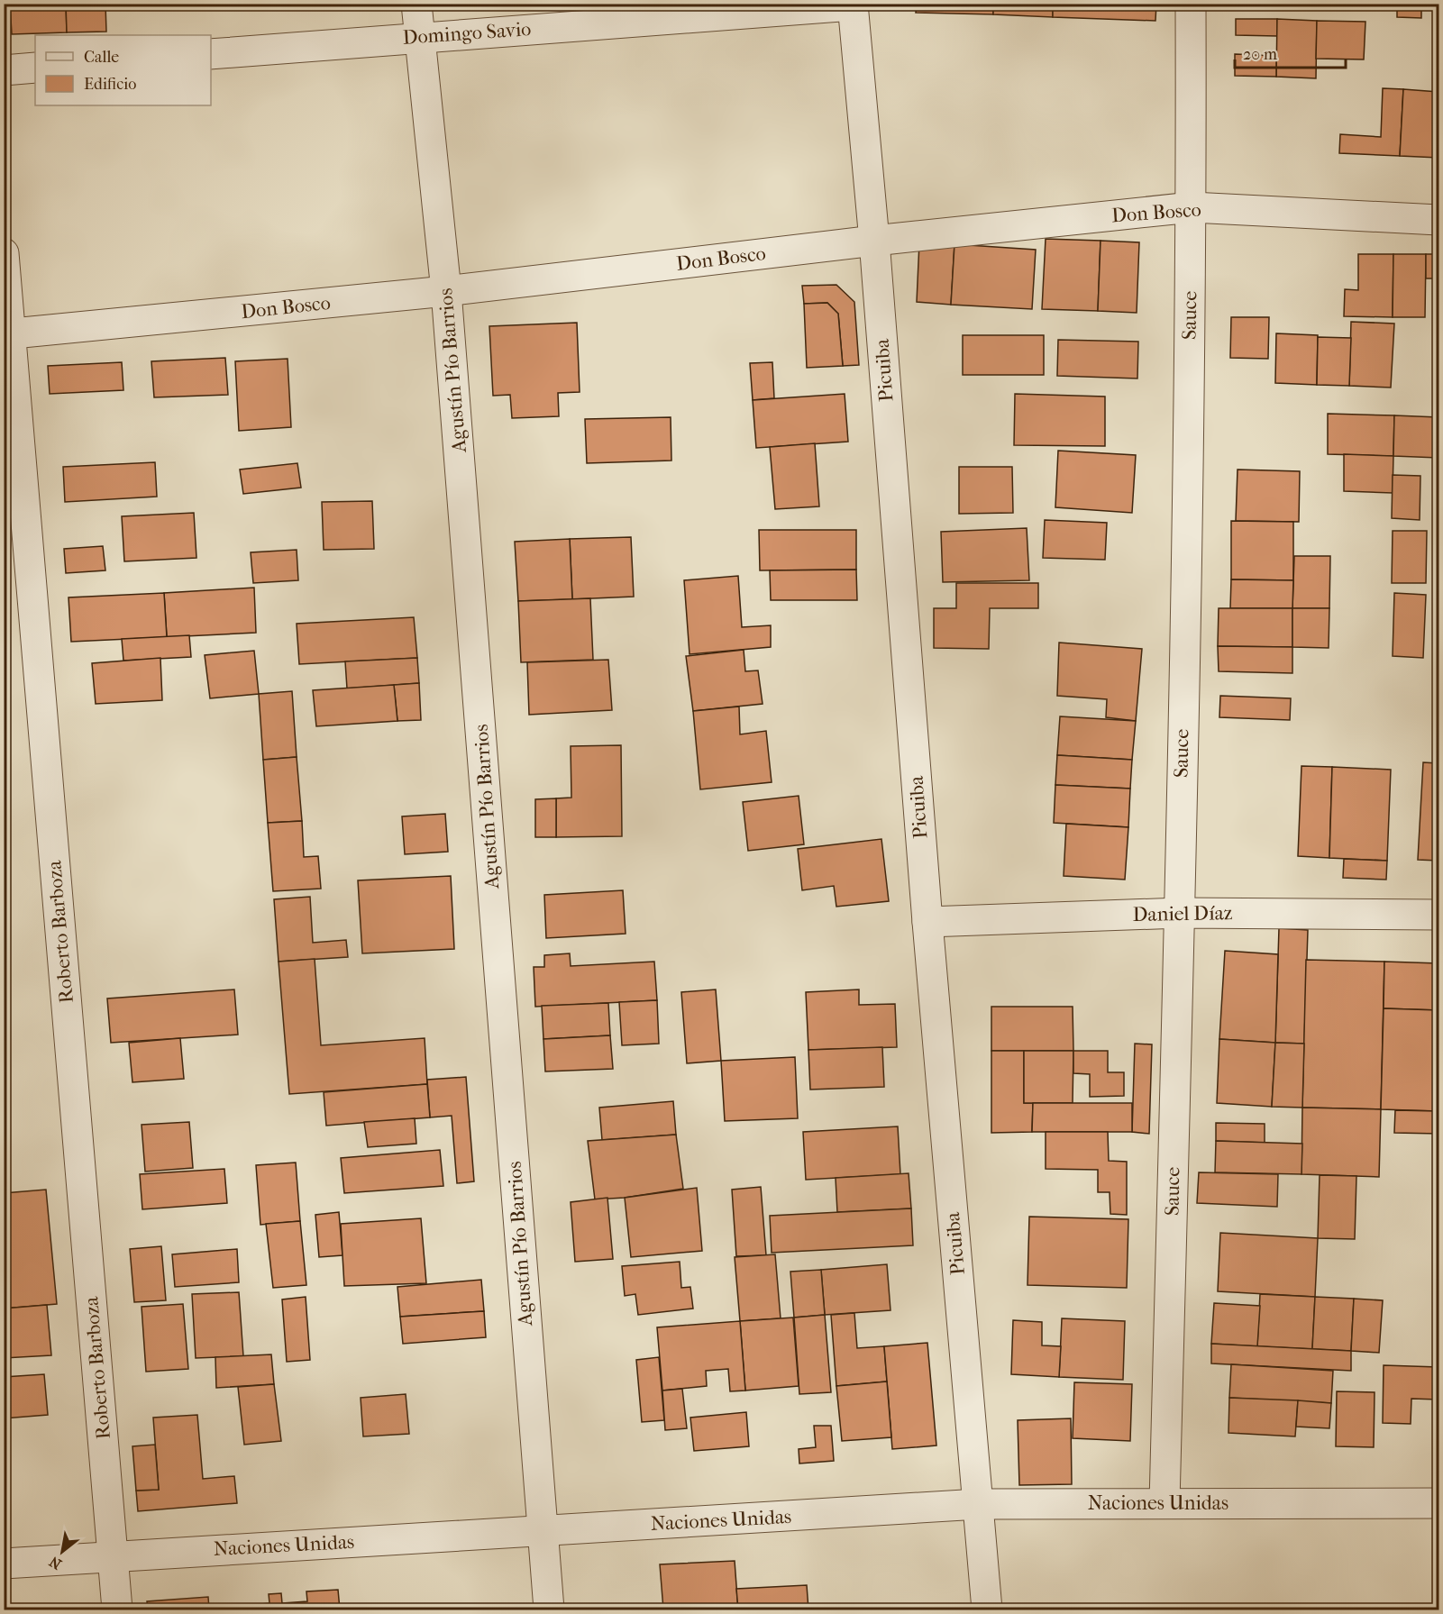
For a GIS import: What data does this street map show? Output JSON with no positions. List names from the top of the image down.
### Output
{
  "streets": {
    "street": [
      "Domingo Savio",
      "Don Bosco",
      "Sauce",
      "Agustín Pío Barrios",
      "Picuiba",
      "Daniel Díaz",
      "Roberto Barboza",
      "Naciones Unidas"
    ]
  },
  "crossings": [
    ["Domingo Savio", "Agustín Pío Barrios"],
    ["Domingo Savio", "Picuiba"],
    ["Don Bosco", "Sauce"],
    ["Don Bosco", "Agustín Pío Barrios"],
    ["Don Bosco", "Picuiba"],
    ["Don Bosco", "Roberto Barboza"],
    ["Sauce", "Daniel Díaz"],
    ["Sauce", "Naciones Unidas"],
    ["Agustín Pío Barrios", "Naciones Unidas"],
    ["Picuiba", "Daniel Díaz"],
    ["Picuiba", "Naciones Unidas"],
    ["Roberto Barboza", "Naciones Unidas"]
  ],
  "legend": ["Calle", "Edificio"],
  "scale_bar": "20 m",
  "north": "bottom left"
}
